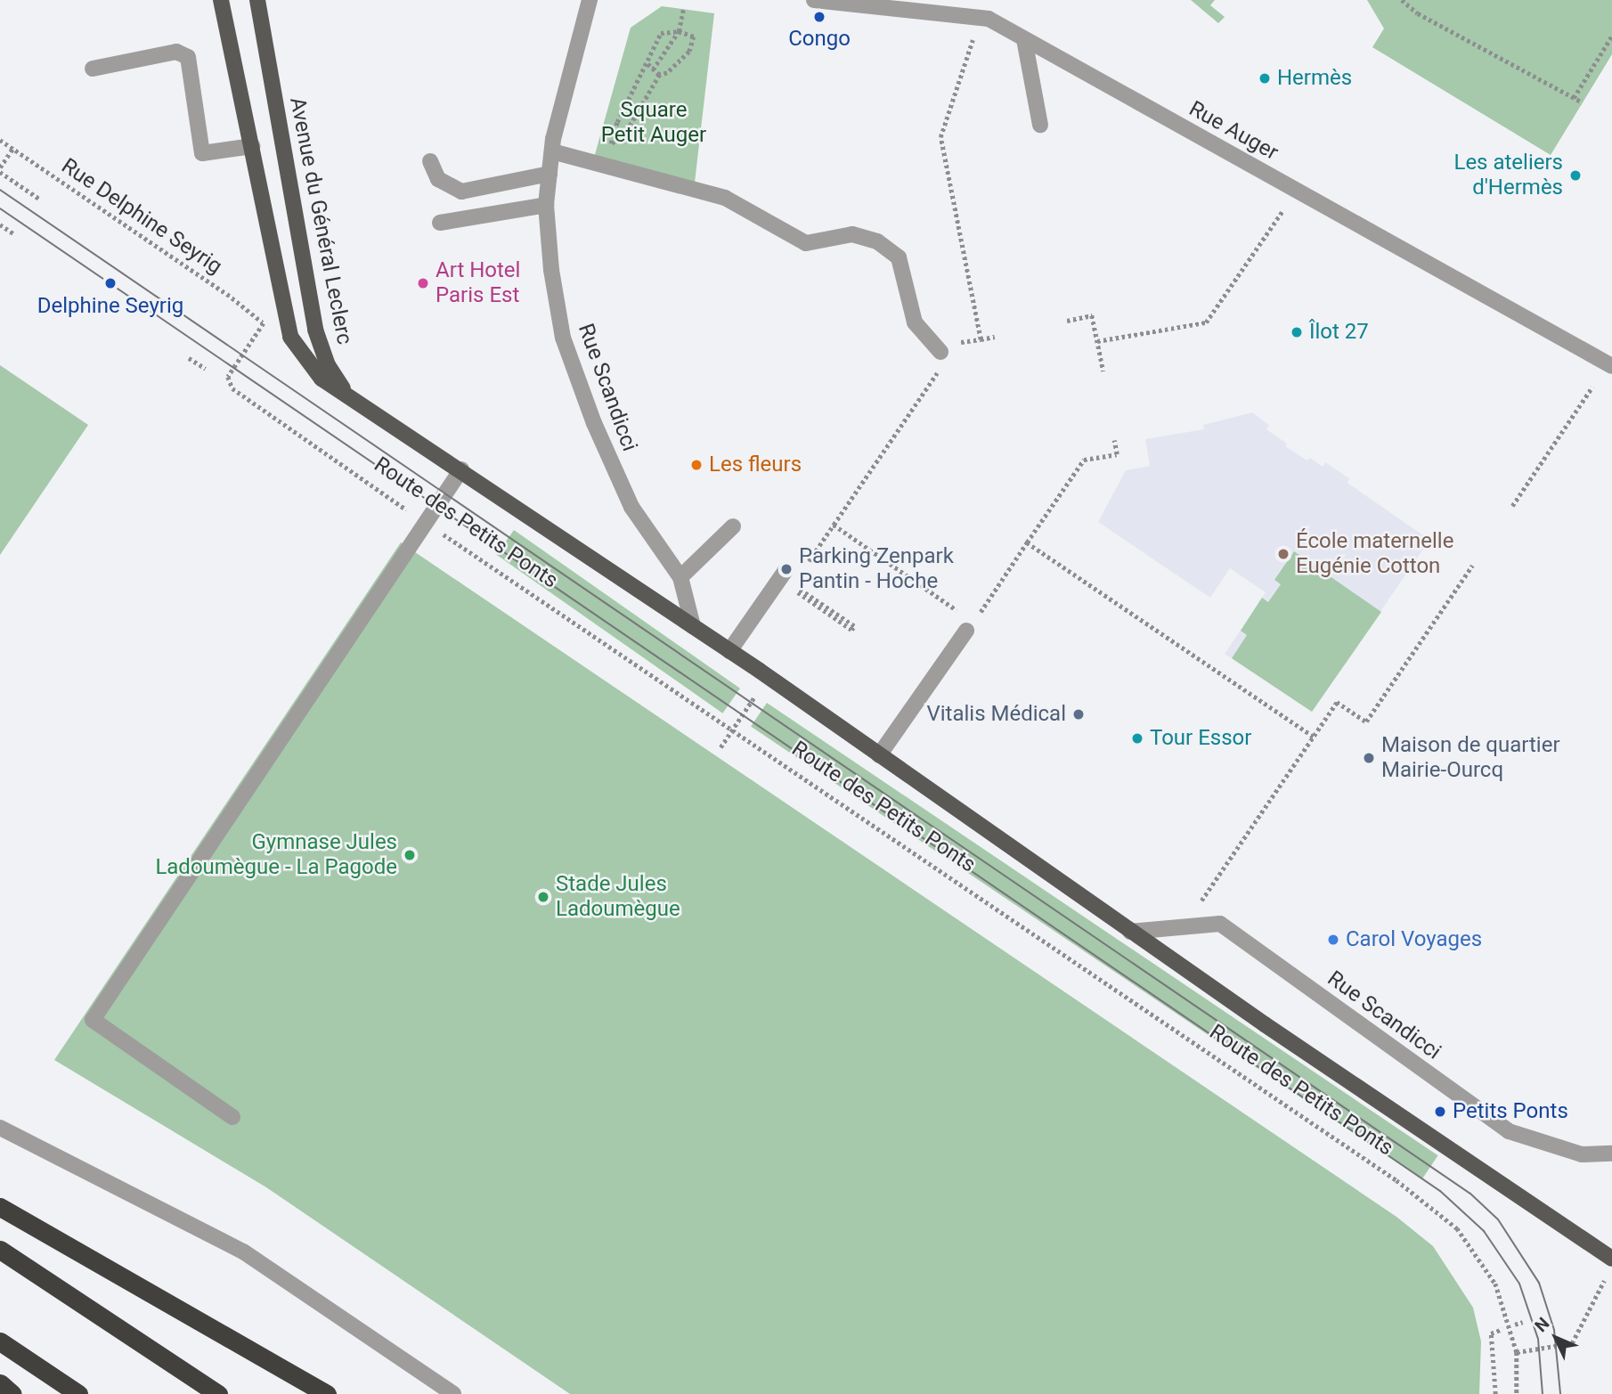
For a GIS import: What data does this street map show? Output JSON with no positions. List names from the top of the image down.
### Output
{
  "streets": {
    "main road": ["Avenue du Général Leclerc", "Route des Petits Ponts"],
    "street": ["Rue Auger", "Rue Scandicci"],
    "path": ["Rue Delphine Seyrig"]
  },
  "crossings": [
    ["Rue Delphine Seyrig", "Route des Petits Ponts"],
    ["Avenue du Général Leclerc", "Route des Petits Ponts"],
    ["Rue Scandicci", "Route des Petits Ponts"]
  ],
  "parks": ["Square Petit Auger"],
  "places": [
    "Congo",
    "Hermès",
    "Les ateliers d'Hermès",
    "Delphine Seyrig",
    "Art Hotel Paris Est",
    "Îlot 27",
    "Les fleurs",
    "École maternelle Eugénie Cotton",
    "Parking Zenpark Pantin - Hoche",
    "Vitalis Médical",
    "Tour Essor",
    "Maison de quartier Mairie-Ourcq",
    "Gymnase Jules Ladoumègue - La Pagode",
    "Stade Jules Ladoumègue",
    "Carol Voyages",
    "Petits Ponts"
  ],
  "north": "top left"
}
